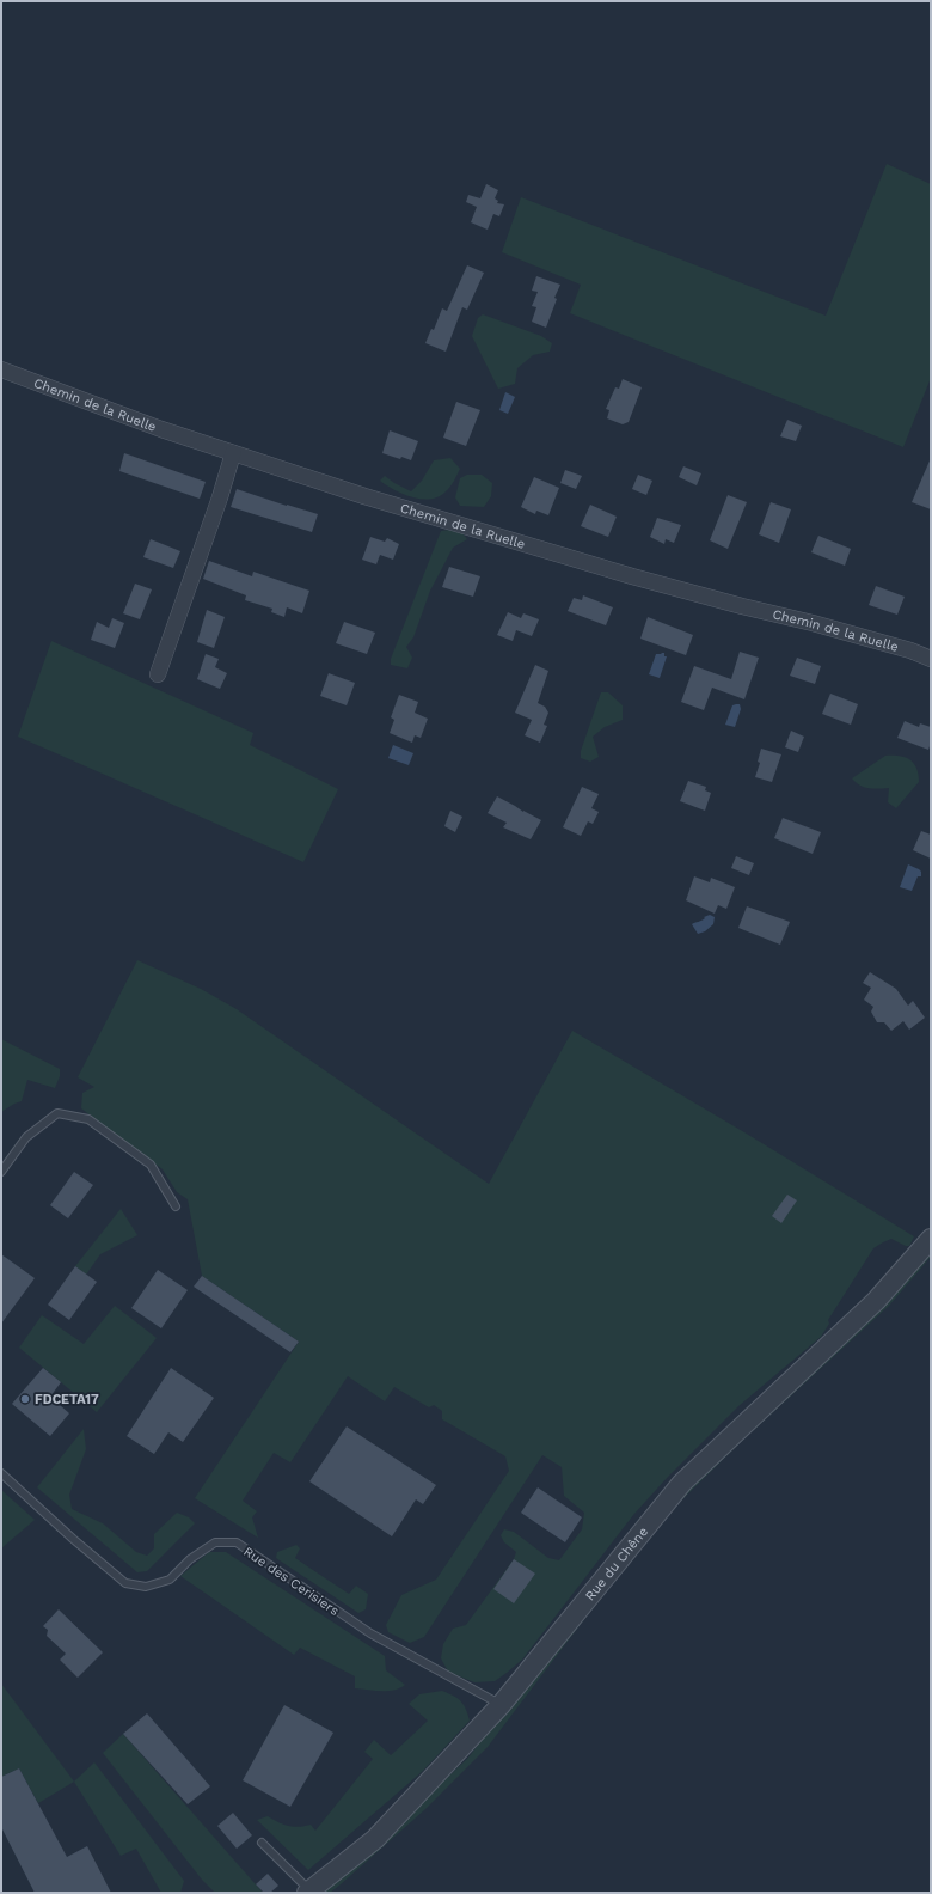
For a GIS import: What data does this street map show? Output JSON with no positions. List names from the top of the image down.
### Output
{
  "streets": {
    "street": ["Chemin de la Ruelle", "Rue du Chêne"],
    "lane": ["Rue des Cerisiers"]
  },
  "crossings": [
    ["Rue du Chêne", "Rue des Cerisiers"]
  ],
  "places": ["FDCETA17"]
}
